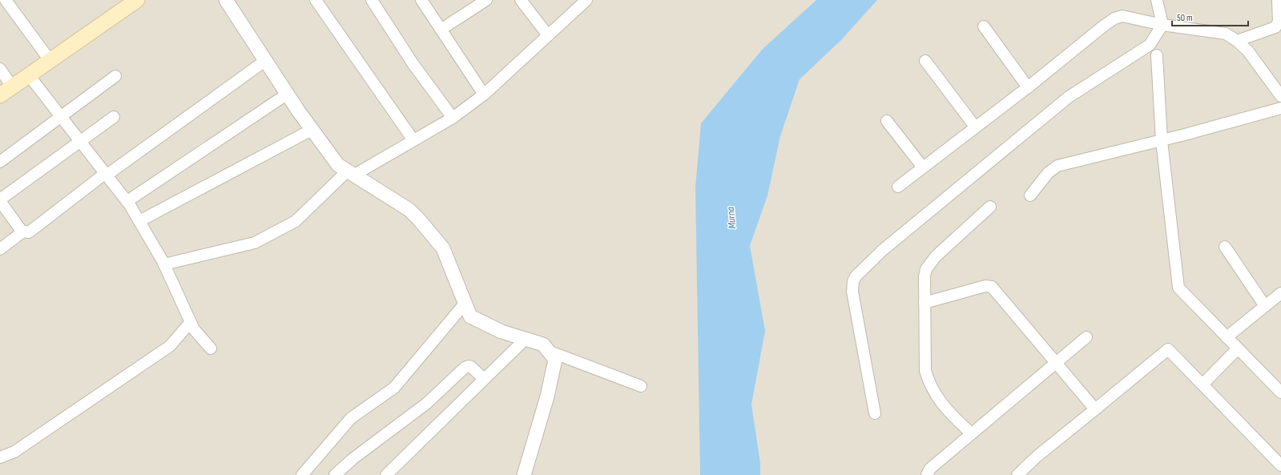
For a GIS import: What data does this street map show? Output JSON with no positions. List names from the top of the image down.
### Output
{
  "water": ["Murna"],
  "scale_bar": "50 m"
}
